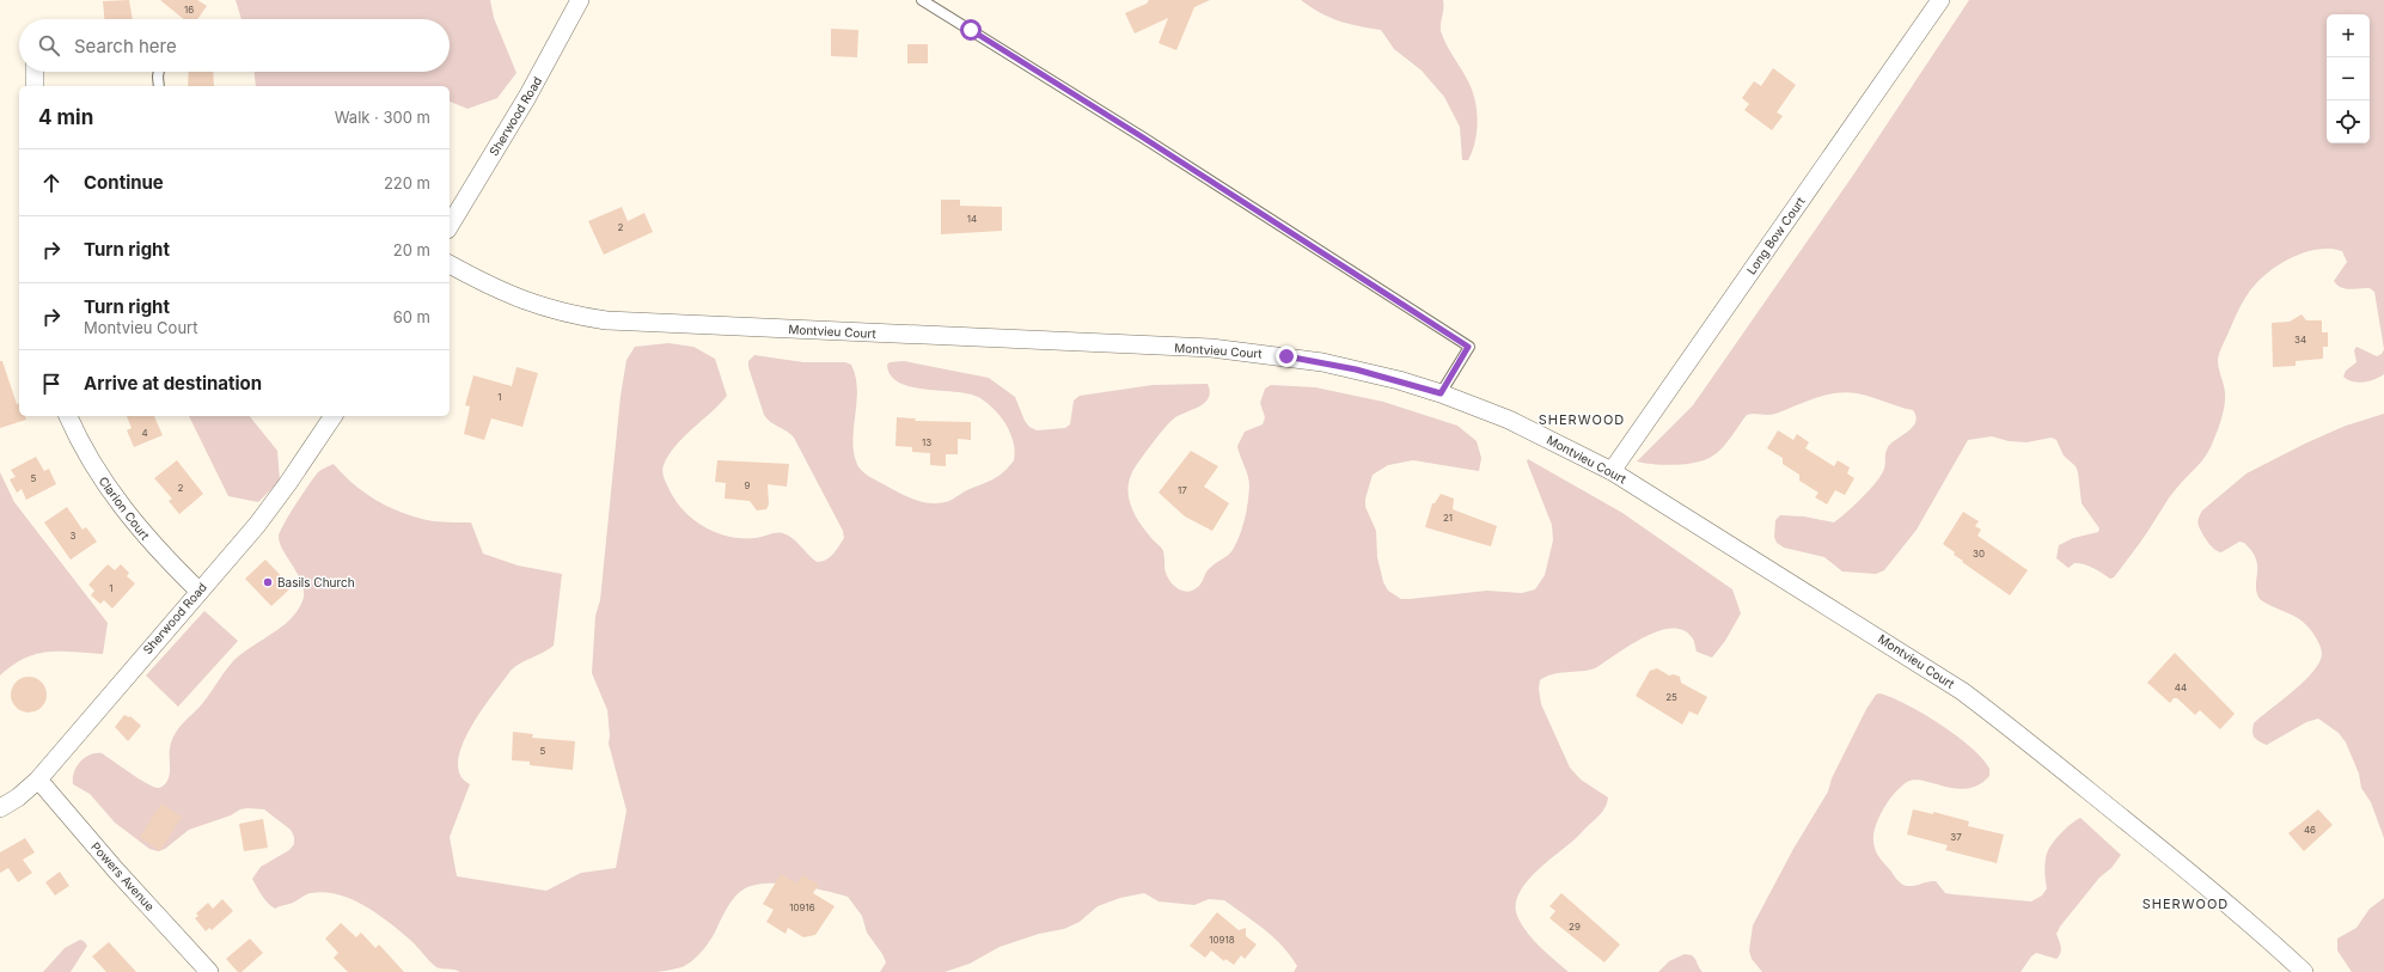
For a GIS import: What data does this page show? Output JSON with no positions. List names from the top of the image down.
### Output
{
  "streets": {
    "street": [
      "Sherwood Road",
      "Long Bow Court",
      "Montvieu Court",
      "Clarion Court",
      "Powers Avenue"
    ]
  },
  "crossings": [
    ["Sherwood Road", "Clarion Court"],
    ["Sherwood Road", "Powers Avenue"],
    ["Long Bow Court", "Montvieu Court"]
  ],
  "districts": ["SHERWOOD", "SHERWOOD"],
  "places": ["Basils Church"],
  "house_numbers": [
    "16",
    "14",
    "2",
    "34",
    "1",
    "4",
    "13",
    "5",
    "9",
    "2",
    "17",
    "21",
    "3",
    "30",
    "1",
    "44",
    "25",
    "5",
    "46",
    "37",
    "10916",
    "29",
    "10918"
  ],
  "page": {
    "map_buttons": ["+", "−"],
    "search": "Search here",
    "heading": ["4 min", "Walk · 300 m"],
    "list": [
      ["Continue", "220 m"],
      ["Turn right", "20 m"],
      ["Turn right", "Montvieu Court", "60 m"],
      "Arrive at destination"
    ]
  }
}
